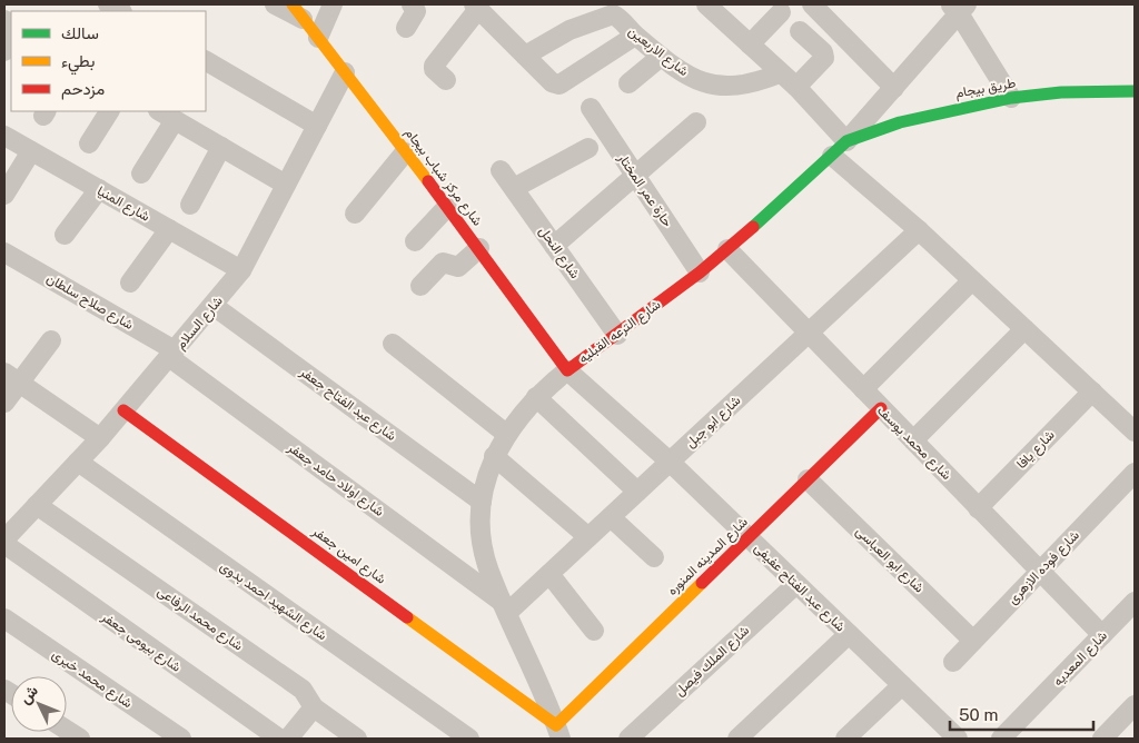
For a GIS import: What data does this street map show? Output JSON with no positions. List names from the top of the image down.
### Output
{
  "streets": {
    "main road": [
      "طريق بيجام",
      "شارع مركز شباب بيجام",
      "شارع الترعه القبليه",
      "شارع امين جعفر",
      "شارع المدينه المنوره"
    ],
    "street": [
      "شارع الاربعين",
      "حارة عمر المختار",
      "شارع المنيا",
      "شارع النحل",
      "شارع صلاح سلطان",
      "شارع السلام",
      "شارع عبد الفتاح جعفر",
      "شارع ابو جبل",
      "شارع محمد يوسف",
      "شارع يافا",
      "شارع اولاد حامد جعفر",
      "شارع ابو العباسى",
      "شارع فوده الازهرى",
      "شارع عبد الفتاح عفيفى",
      "شارع الشهيد احمد بدوى",
      "شارع محمد الرفاعى",
      "شارع بيومى جعفر",
      "شارع المعديه",
      "شارع الملك فيصل",
      "شارع محمد خيرى"
    ]
  },
  "crossings": [
    ["طريق بيجام", "شارع الترعه القبليه"],
    ["شارع مركز شباب بيجام", "شارع السلام"],
    ["شارع مركز شباب بيجام", "شارع الترعه القبليه"],
    ["شارع مركز شباب بيجام", "شارع عبد الفتاح عفيفى"],
    ["حارة عمر المختار", "شارع الترعه القبليه"],
    ["شارع المنيا", "شارع السلام"],
    ["شارع النحل", "شارع الترعه القبليه"],
    ["شارع صلاح سلطان", "شارع السلام"],
    ["شارع صلاح سلطان", "شارع اولاد حامد جعفر"],
    ["شارع السلام", "شارع عبد الفتاح جعفر"],
    ["شارع السلام", "شارع اولاد حامد جعفر"],
    ["شارع السلام", "شارع امين جعفر"],
    ["شارع السلام", "شارع الشهيد احمد بدوى"],
    ["شارع السلام", "شارع محمد الرفاعى"],
    ["شارع السلام", "شارع بيومى جعفر"],
    ["شارع الترعه القبليه", "شارع عبد الفتاح جعفر"],
    ["شارع الترعه القبليه", "شارع ابو جبل"],
    ["شارع الترعه القبليه", "شارع محمد يوسف"],
    ["شارع الترعه القبليه", "شارع اولاد حامد جعفر"],
    ["شارع الترعه القبليه", "شارع امين جعفر"],
    ["شارع الترعه القبليه", "شارع المدينه المنوره"],
    ["شارع الترعه القبليه", "شارع عبد الفتاح عفيفى"],
    ["شارع ابو جبل", "شارع محمد يوسف"],
    ["شارع ابو جبل", "شارع اولاد حامد جعفر"],
    ["شارع ابو جبل", "شارع عبد الفتاح عفيفى"],
    ["شارع محمد يوسف", "شارع يافا"],
    ["شارع محمد يوسف", "شارع المدينه المنوره"],
    ["شارع محمد يوسف", "شارع فوده الازهرى"],
    ["شارع محمد يوسف", "شارع المعديه"],
    ["شارع امين جعفر", "شارع المدينه المنوره"],
    ["شارع المدينه المنوره", "شارع ابو العباسى"],
    ["شارع المدينه المنوره", "شارع عبد الفتاح عفيفى"],
    ["شارع ابو العباسى", "شارع فوده الازهرى"],
    ["شارع عبد الفتاح عفيفى", "شارع الملك فيصل"]
  ],
  "legend": ["سالك", "بطيء", "مزدحم"],
  "scale_bar": "50 m",
  "north": "top left"
}
